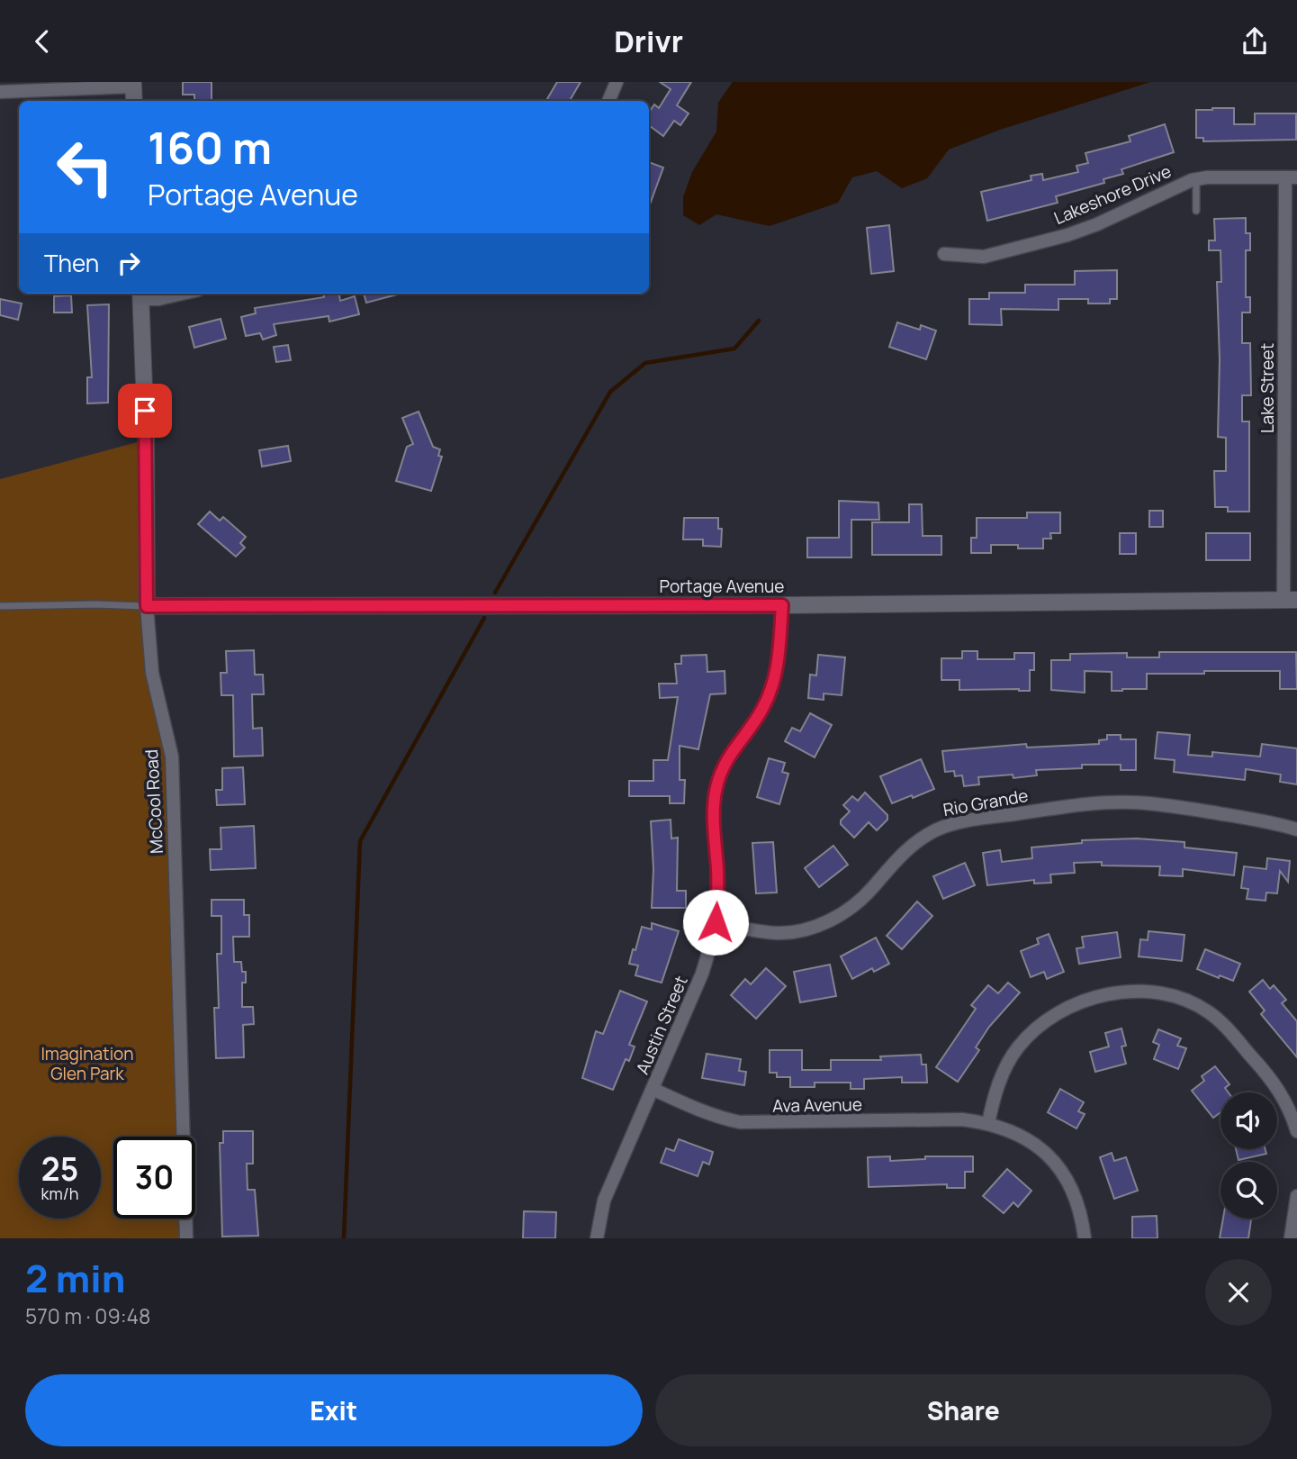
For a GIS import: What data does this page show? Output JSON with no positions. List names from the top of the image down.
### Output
{
  "streets": {
    "street": [
      "Lakeshore Drive",
      "Lake Street",
      "Portage Avenue",
      "McCool Road",
      "Rio Grande",
      "Austin Street",
      "Ava Avenue"
    ]
  },
  "crossings": [
    ["Lakeshore Drive", "Lake Street"],
    ["Lake Street", "Portage Avenue"],
    ["Portage Avenue", "McCool Road"],
    ["Portage Avenue", "Austin Street"],
    ["Rio Grande", "Austin Street"],
    ["Austin Street", "Ava Avenue"]
  ],
  "parks": ["Imagination Glen Park"],
  "page": {
    "header": "Drivr",
    "turn": ["160 m", "Portage Avenue"],
    "then": "Then",
    "speed": "25 km/h",
    "limit": "30",
    "heading": ["2 min", "570 m · 09:48"],
    "buttons": ["Exit", "Share"]
  }
}
